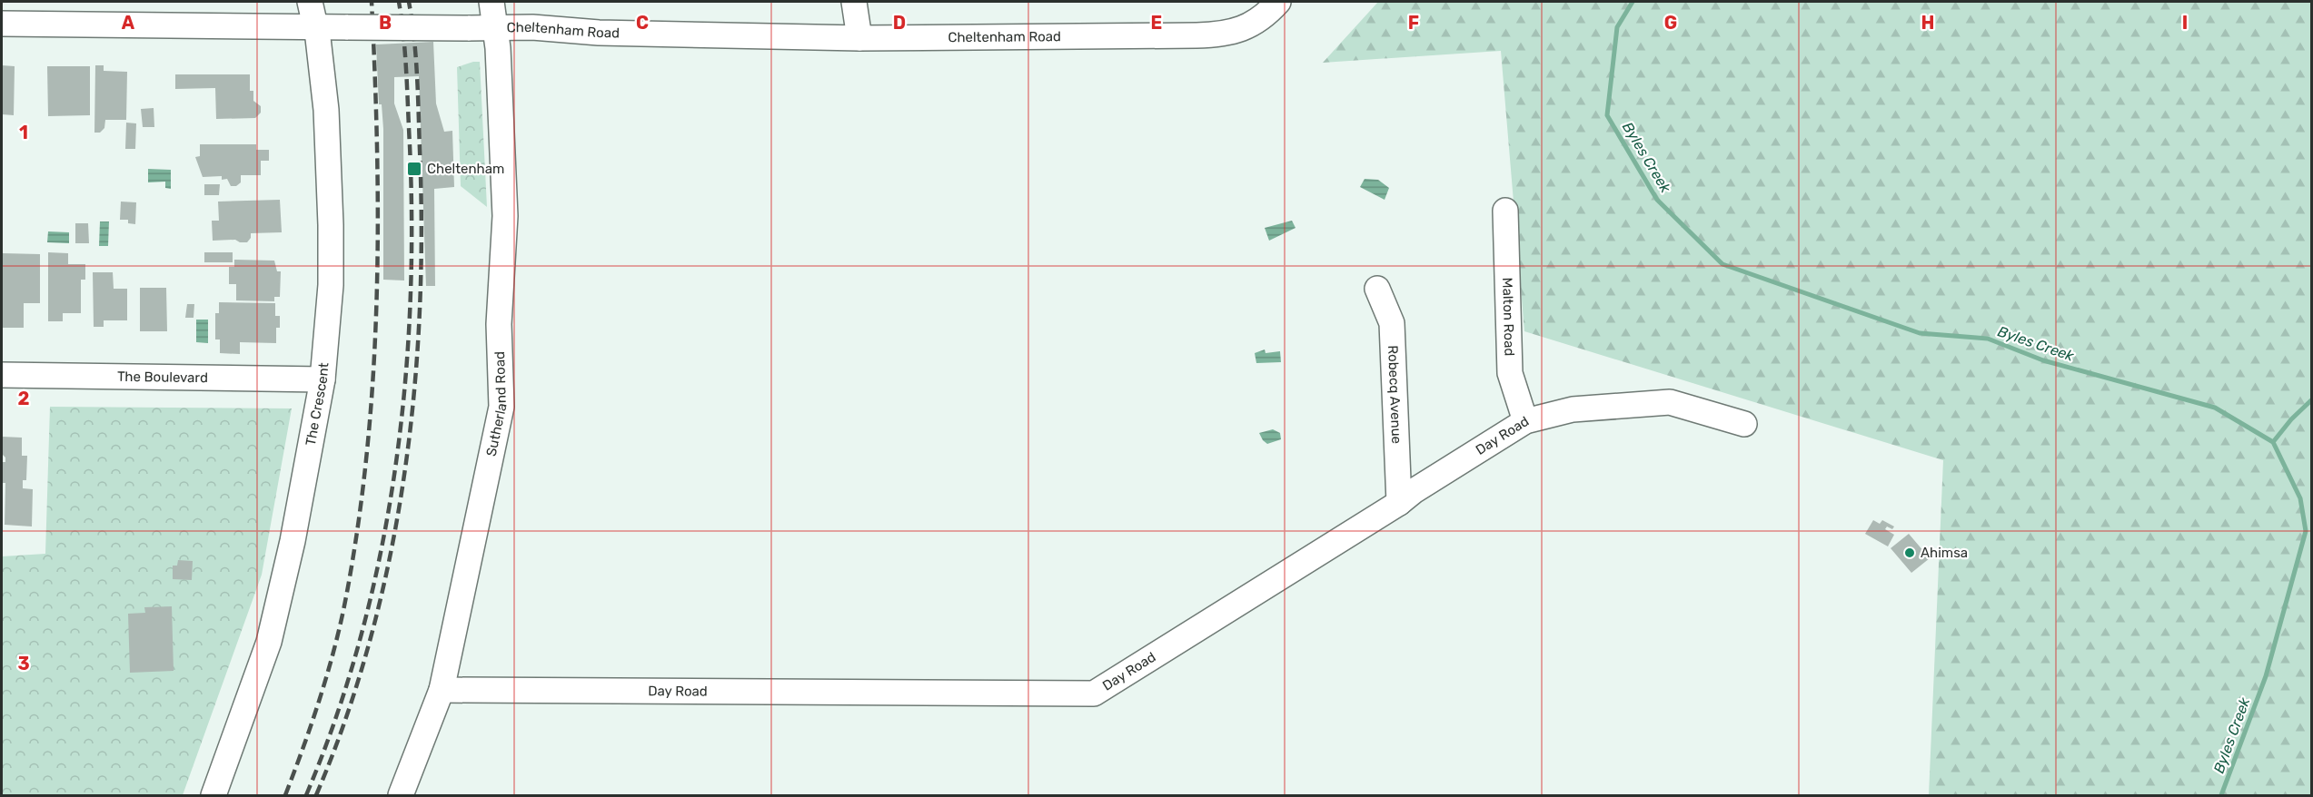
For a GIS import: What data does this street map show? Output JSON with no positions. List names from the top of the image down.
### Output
{
  "streets": {
    "street": [
      "Cheltenham Road",
      "Malton Road",
      "The Boulevard",
      "Robecq Avenue",
      "The Crescent",
      "Sutherland Road",
      "Day Road"
    ]
  },
  "crossings": [
    ["Cheltenham Road", "The Crescent"],
    ["Cheltenham Road", "Sutherland Road"],
    ["Malton Road", "Day Road"],
    ["The Boulevard", "The Crescent"],
    ["Robecq Avenue", "Day Road"],
    ["Sutherland Road", "Day Road"]
  ],
  "water": ["Byles Creek"],
  "places": {
    "transit": ["Cheltenham"],
    "other": ["Ahimsa"]
  },
  "grid": {
    "columns": [
      "A",
      "B",
      "C",
      "D",
      "E",
      "F",
      "G",
      "H",
      "I"
    ],
    "rows": ["1", "2", "3"]
  }
}
